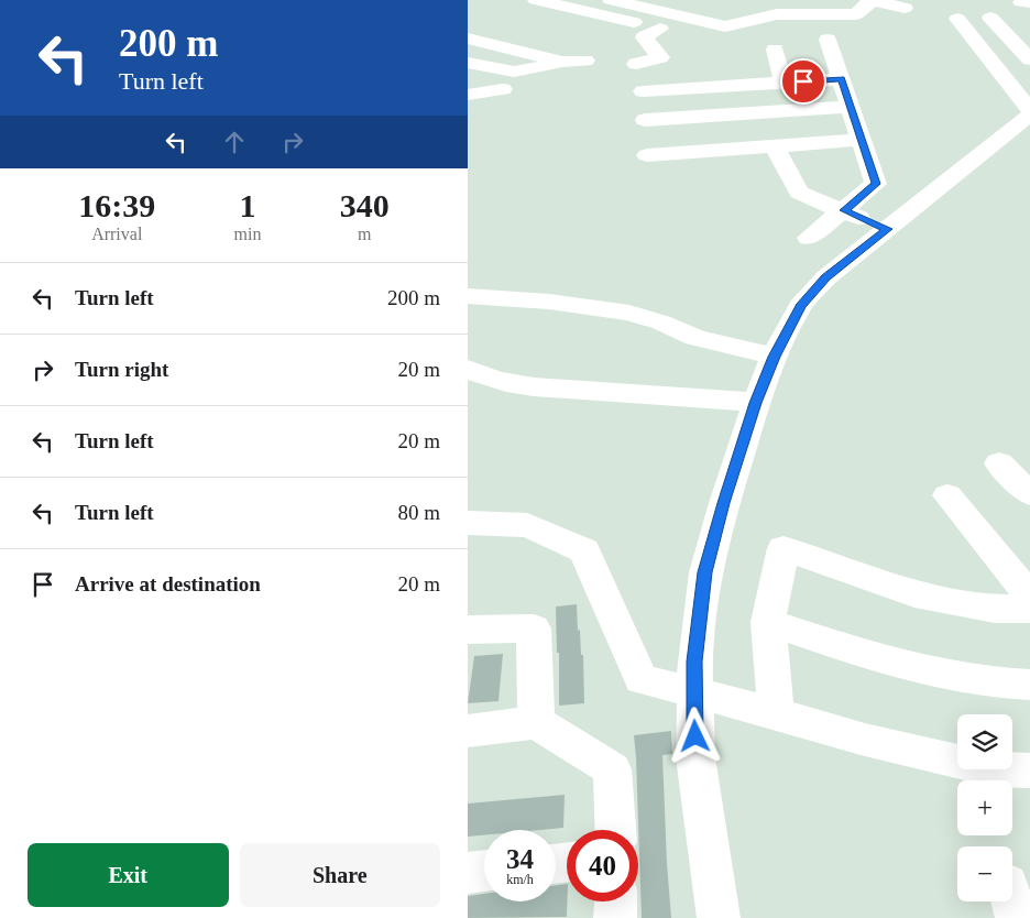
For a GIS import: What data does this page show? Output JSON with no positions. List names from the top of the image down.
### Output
{
  "page": {
    "turn": ["200 m", "Turn left"],
    "eta": [
      "16:39",
      "Arrival",
      "1",
      "min",
      "340",
      "m"
    ],
    "list": [
      {
        "name": "Turn left",
        "value": "200 m"
      },
      {
        "name": "Turn right",
        "value": "20 m"
      },
      {
        "name": "Turn left",
        "value": "20 m"
      },
      {
        "name": "Turn left",
        "value": "80 m"
      },
      {
        "name": "Arrive at destination",
        "value": "20 m"
      }
    ],
    "map_buttons": ["+", "−"],
    "speed": "34 km/h",
    "limit": "40",
    "buttons": ["Exit", "Share"]
  }
}
